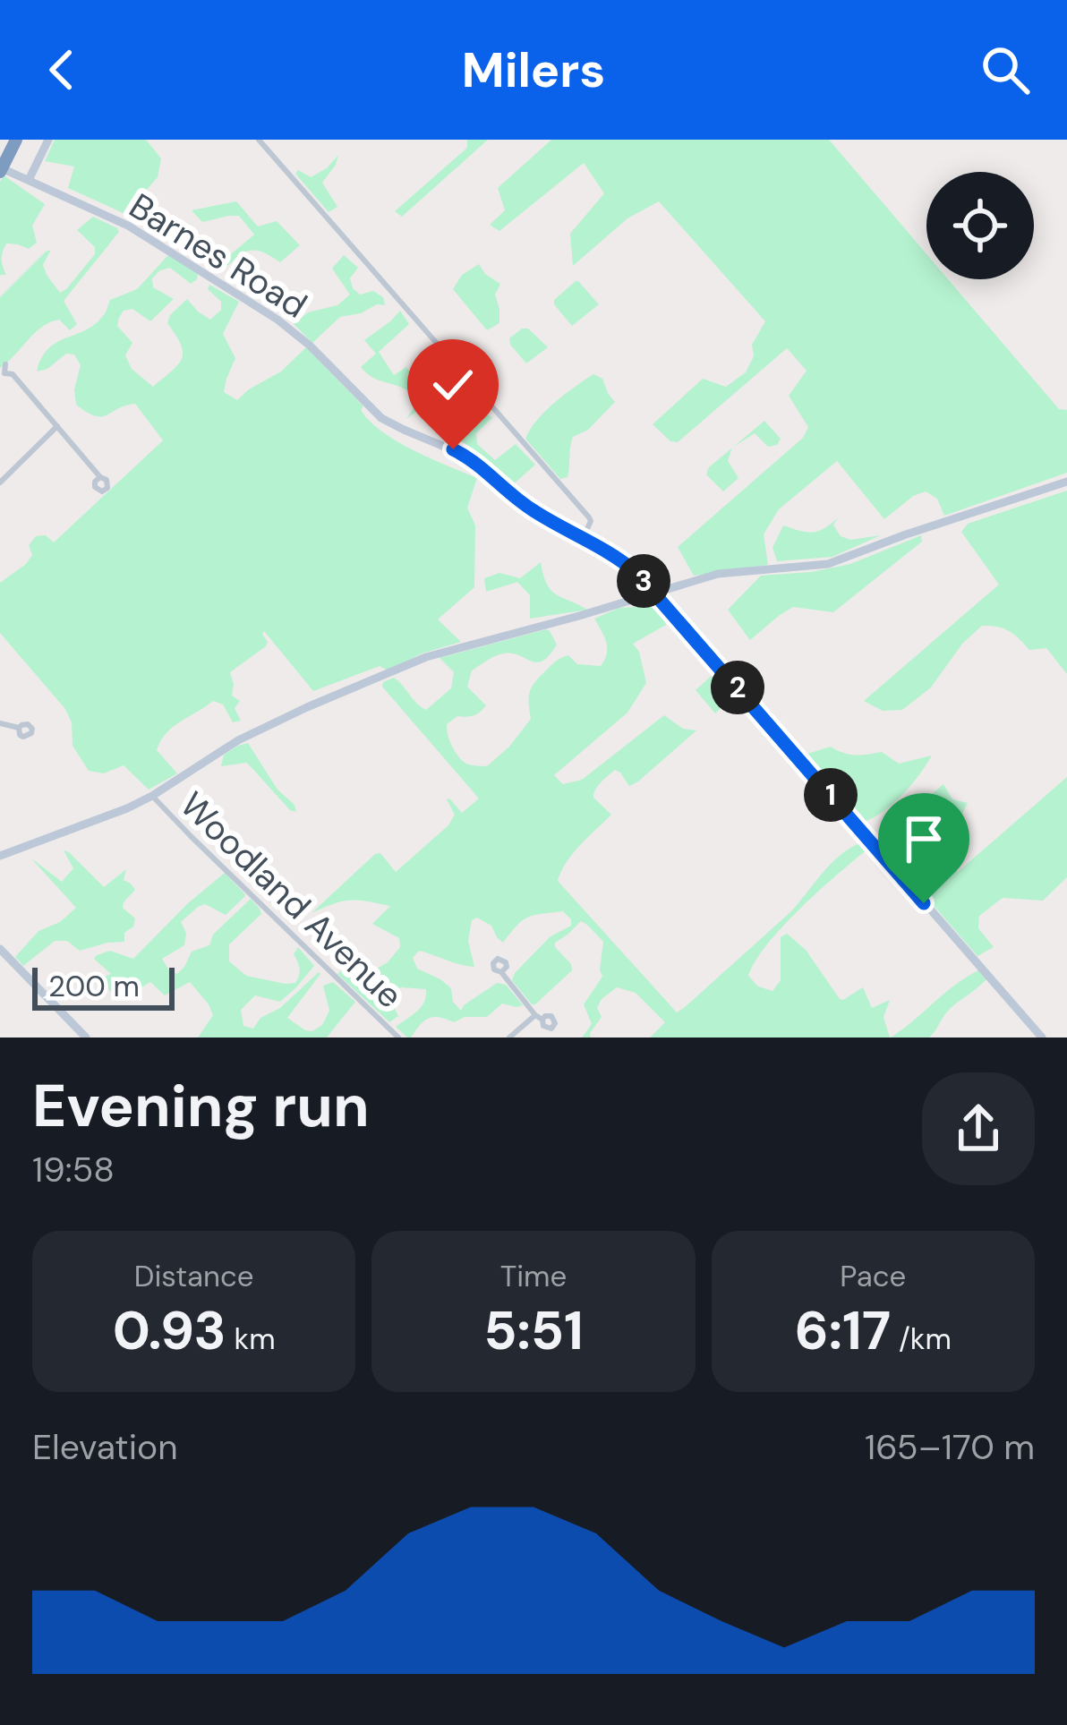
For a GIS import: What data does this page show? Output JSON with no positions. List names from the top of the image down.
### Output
{
  "streets": {
    "street": ["Barnes Road", "Woodland Avenue"]
  },
  "scale_bar": "200 m",
  "page": {
    "header": "Milers",
    "pins": ["3", "2", "1"],
    "scale": "200 m",
    "heading": ["Evening run", "19:58"],
    "stats": [
      ["Distance", "0.93 km"],
      ["Time", "5:51"],
      ["Pace", "6:17 /km"]
    ],
    "chart": ["Elevation", "165–170 m"]
  }
}
